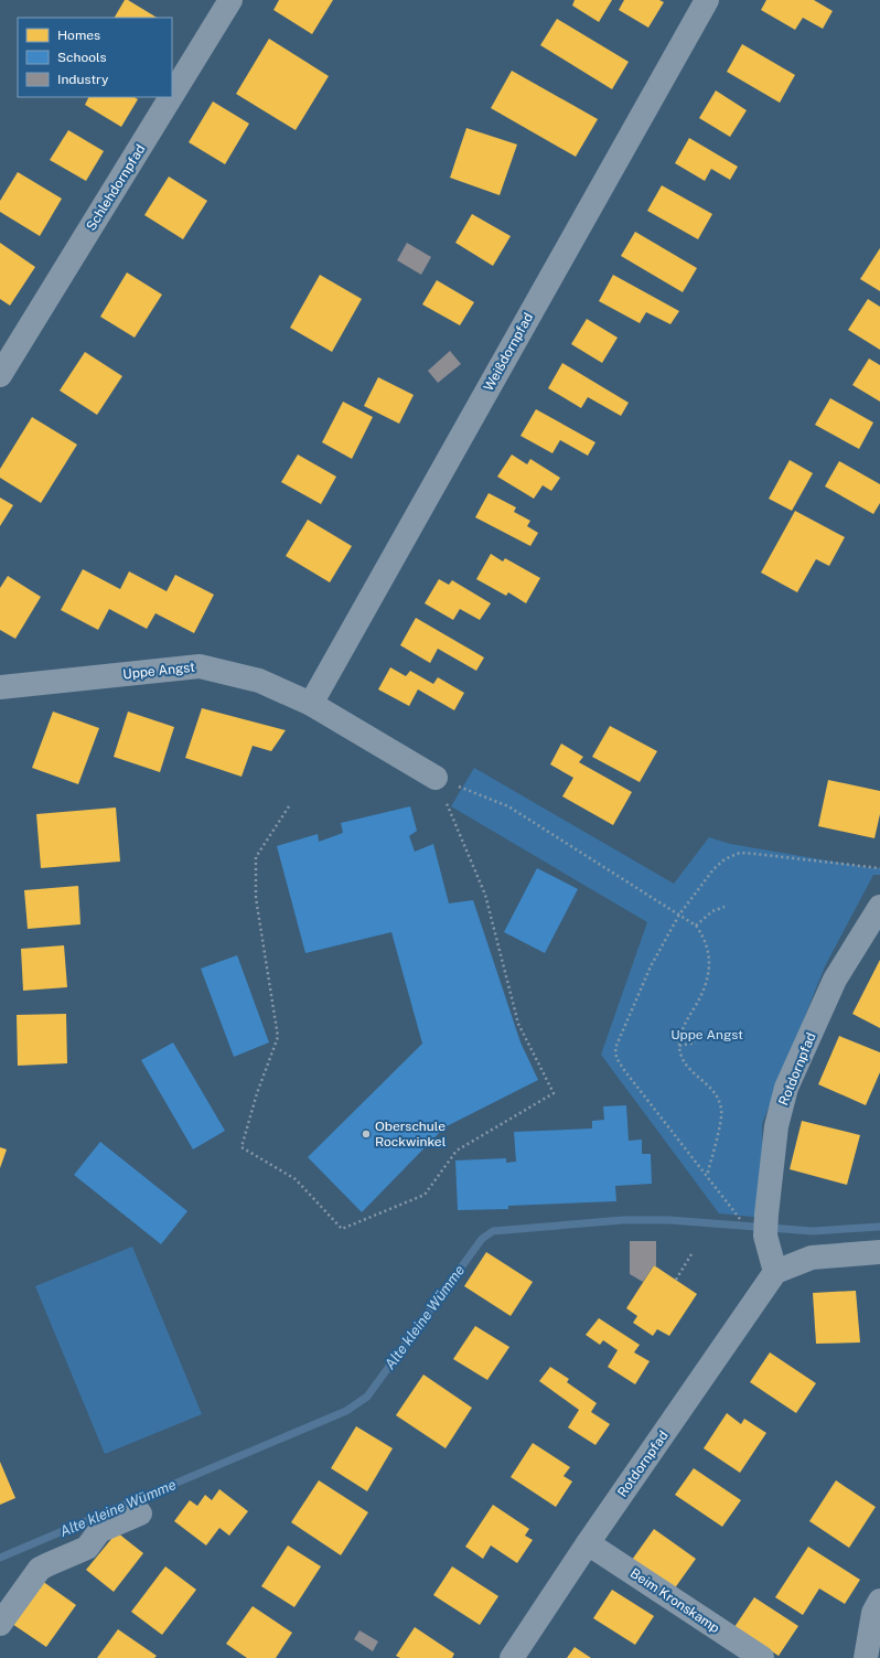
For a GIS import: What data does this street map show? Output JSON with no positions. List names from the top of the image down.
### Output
{
  "streets": {
    "street": [
      "Schlehdornpfad",
      "Weißdornpfad",
      "Uppe Angst",
      "Rotdornpfad",
      "Beim Kronskamp"
    ]
  },
  "crossings": [
    ["Weißdornpfad", "Uppe Angst"],
    ["Rotdornpfad", "Beim Kronskamp"]
  ],
  "water": ["Alte kleine Wümme"],
  "parks": ["Uppe Angst"],
  "places": ["Oberschule Rockwinkel"],
  "legend": ["Homes", "Schools", "Industry"]
}
